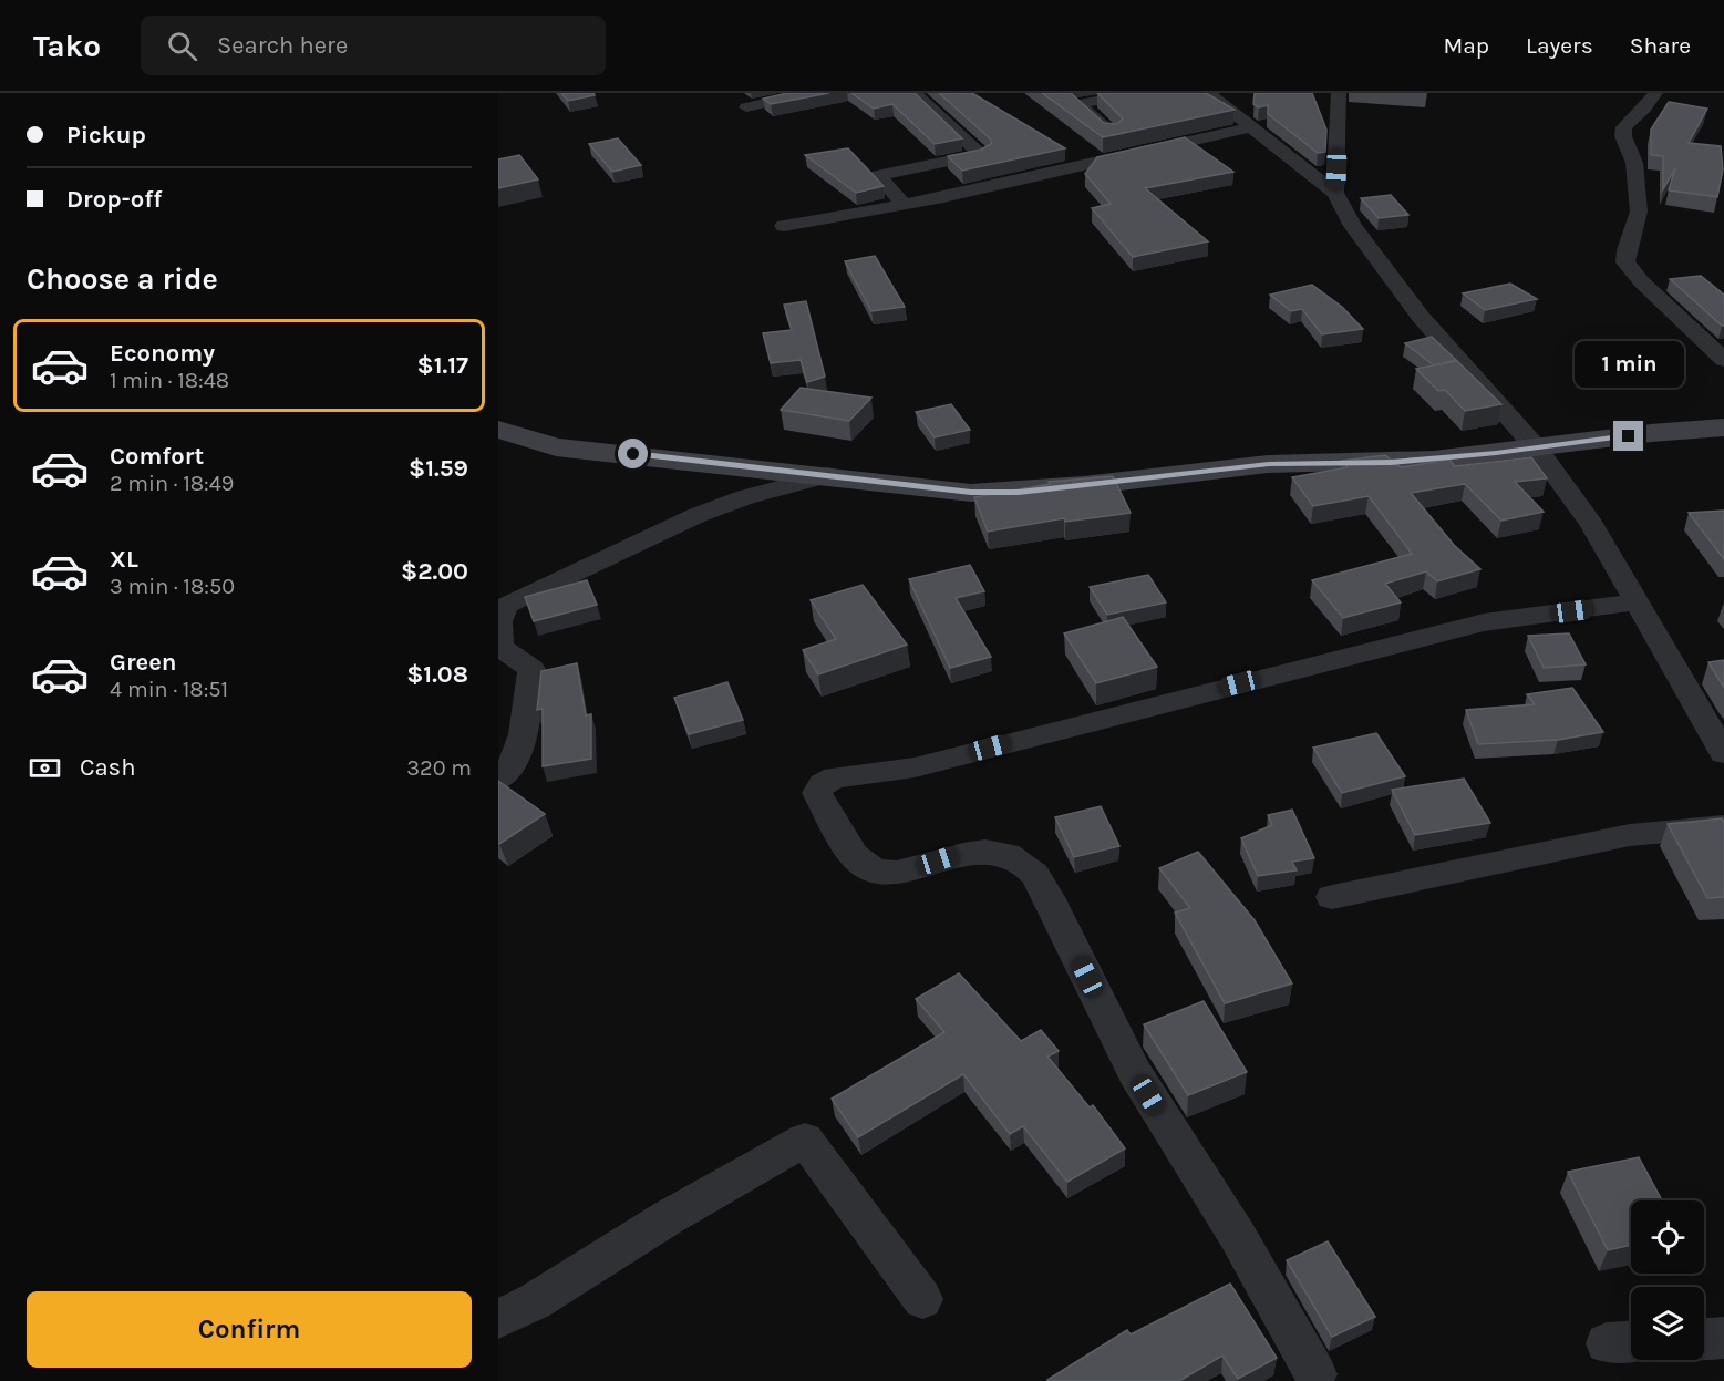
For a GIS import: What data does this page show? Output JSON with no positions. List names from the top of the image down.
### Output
{
  "page": {
    "header": "Tako",
    "search": "Search here",
    "nav": ["Map", "Layers", "Share"],
    "banner": ["Pickup", "Drop-off"],
    "heading": "Choose a ride",
    "list": [
      {
        "name": "Economy",
        "note": "1 min · 18:48",
        "value": "$1.17"
      },
      {
        "name": "Comfort",
        "note": "2 min · 18:49",
        "value": "$1.59"
      },
      {
        "name": "XL",
        "note": "3 min · 18:50",
        "value": "$2.00"
      },
      {
        "name": "Green",
        "note": "4 min · 18:51",
        "value": "$1.08"
      }
    ],
    "bubble": "1 min",
    "pay": ["Cash", "320 m"],
    "buttons": "Confirm"
  }
}
